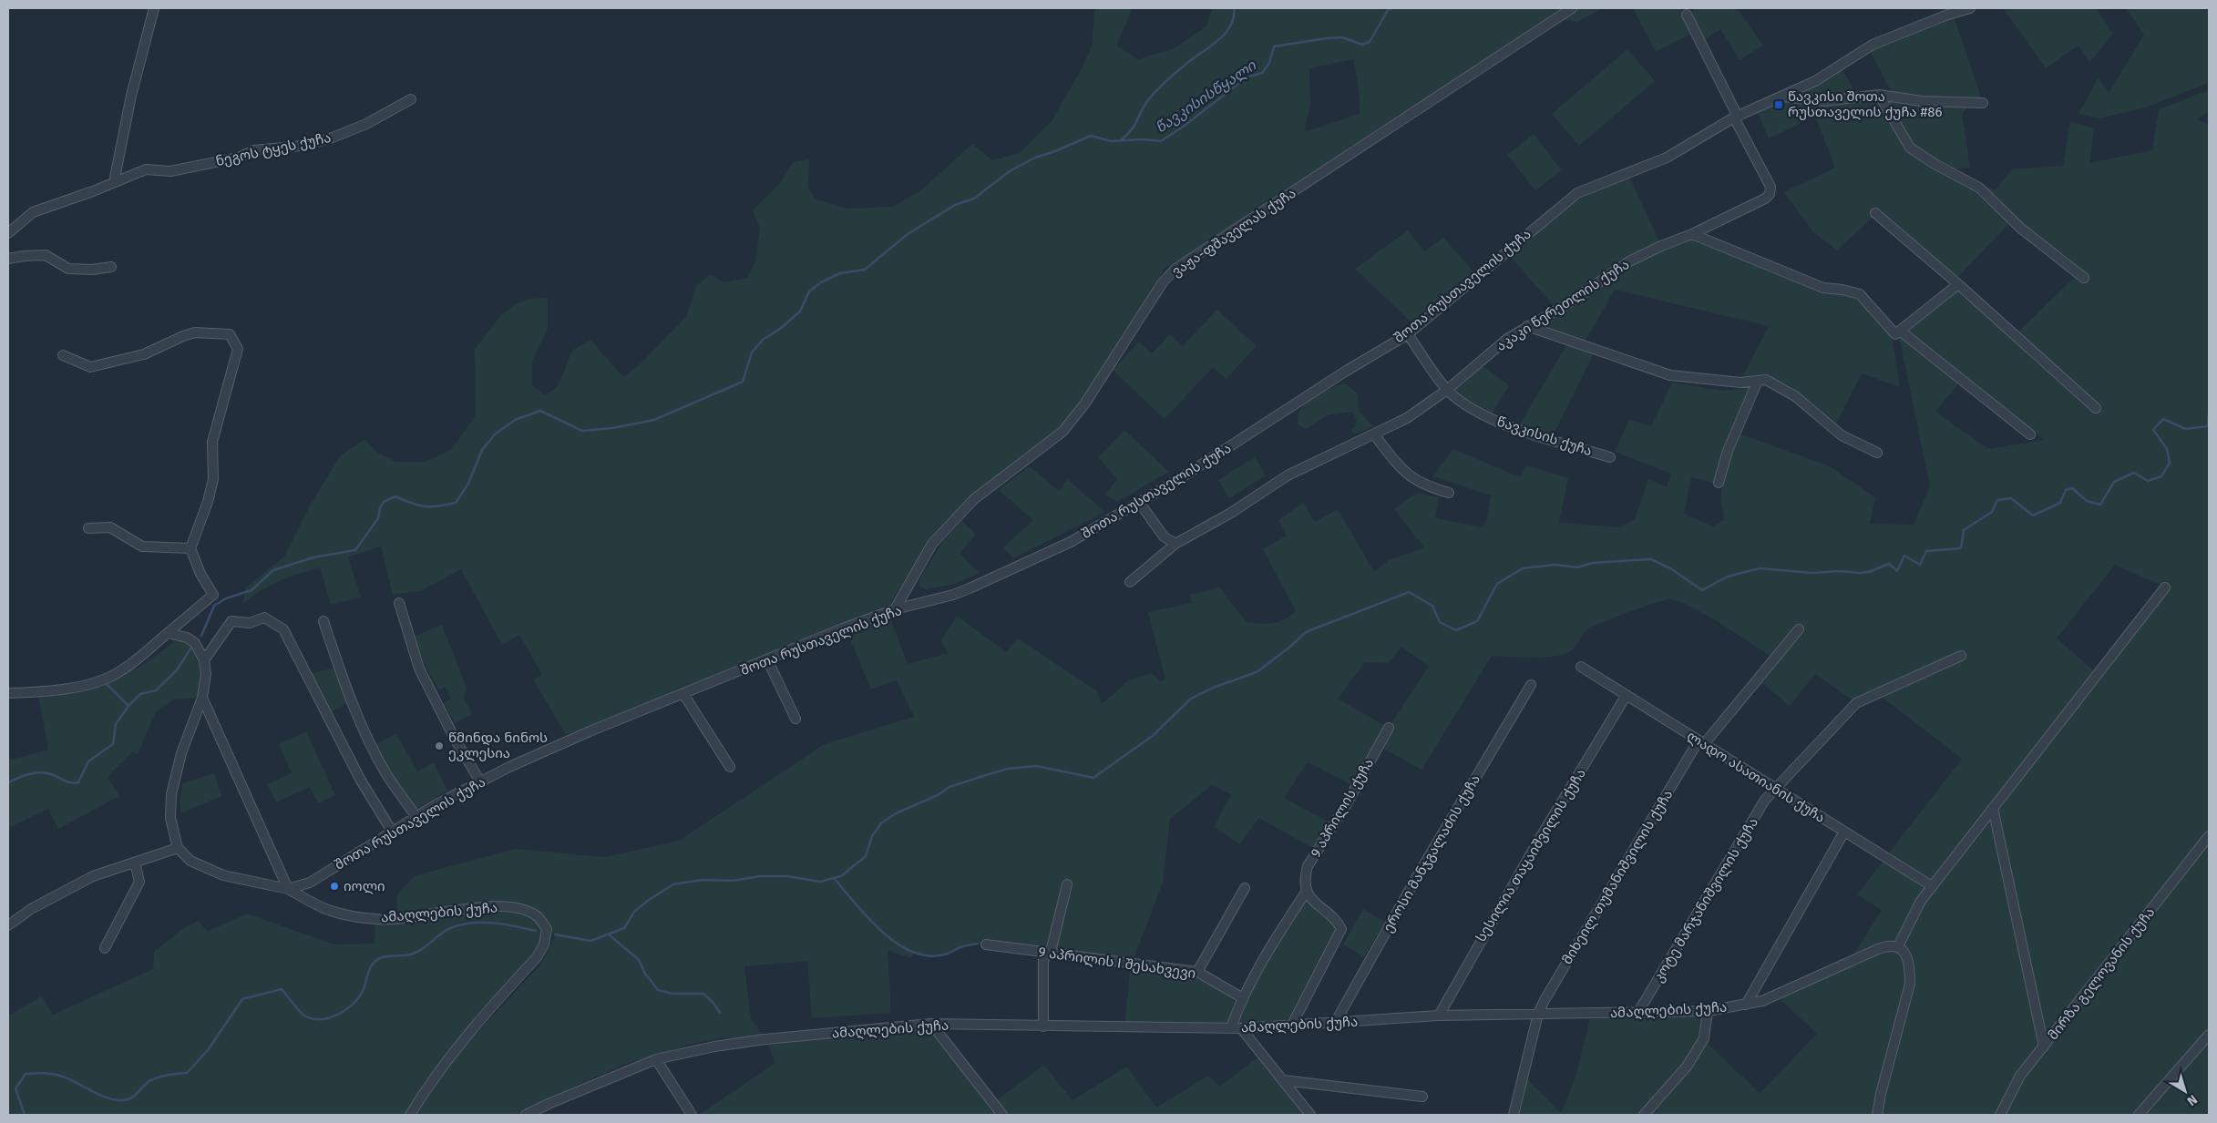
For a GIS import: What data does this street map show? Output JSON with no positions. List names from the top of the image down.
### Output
{
  "streets": {
    "street": [
      "ნეგოს ტყეს ქუჩა",
      "ვაჟა-ფშაველას ქუჩა",
      "შოთა რუსთაველის ქუჩა",
      "აკაკი წერეთლის ქუჩა",
      "წავკისის ქუჩა",
      "ლადო ასათიანის ქუჩა",
      "9 აპრილის ქუჩა",
      "ეროსი მანჯგალაძის ქუჩა",
      "სესილია თაყაიშვილის ქუჩა",
      "მიხეილ თუმანიშვილის ქუჩა",
      "კოტე მარჯანიშვილის ქუჩა",
      "ამაღლების ქუჩა",
      "9 აპრილის I შესახვევი",
      "მირზა გელოვანის ქუჩა"
    ]
  },
  "crossings": [
    ["ვაჟა-ფშაველას ქუჩა", "შოთა რუსთაველის ქუჩა"],
    ["შოთა რუსთაველის ქუჩა", "აკაკი წერეთლის ქუჩა"],
    ["შოთა რუსთაველის ქუჩა", "წავკისის ქუჩა"],
    ["შოთა რუსთაველის ქუჩა", "ამაღლების ქუჩა"],
    ["აკაკი წერეთლის ქუჩა", "წავკისის ქუჩა"],
    ["ლადო ასათიანის ქუჩა", "სესილია თაყაიშვილის ქუჩა"],
    ["ლადო ასათიანის ქუჩა", "მიხეილ თუმანიშვილის ქუჩა"],
    ["ლადო ასათიანის ქუჩა", "კოტე მარჯანიშვილის ქუჩა"],
    ["9 აპრილის ქუჩა", "ამაღლების ქუჩა"],
    ["9 აპრილის ქუჩა", "9 აპრილის I შესახვევი"],
    ["ეროსი მანჯგალაძის ქუჩა", "ამაღლების ქუჩა"],
    ["სესილია თაყაიშვილის ქუჩა", "ამაღლების ქუჩა"],
    ["მიხეილ თუმანიშვილის ქუჩა", "ამაღლების ქუჩა"],
    ["კოტე მარჯანიშვილის ქუჩა", "ამაღლების ქუჩა"]
  ],
  "water": ["წავკისისწყალი"],
  "places": {
    "transit": ["წავკისი შოთა რუსთაველის ქუჩა #86"],
    "other": ["წმინდა ნინოს ეკლესია", "იოლი"]
  },
  "north": "bottom right"
}
